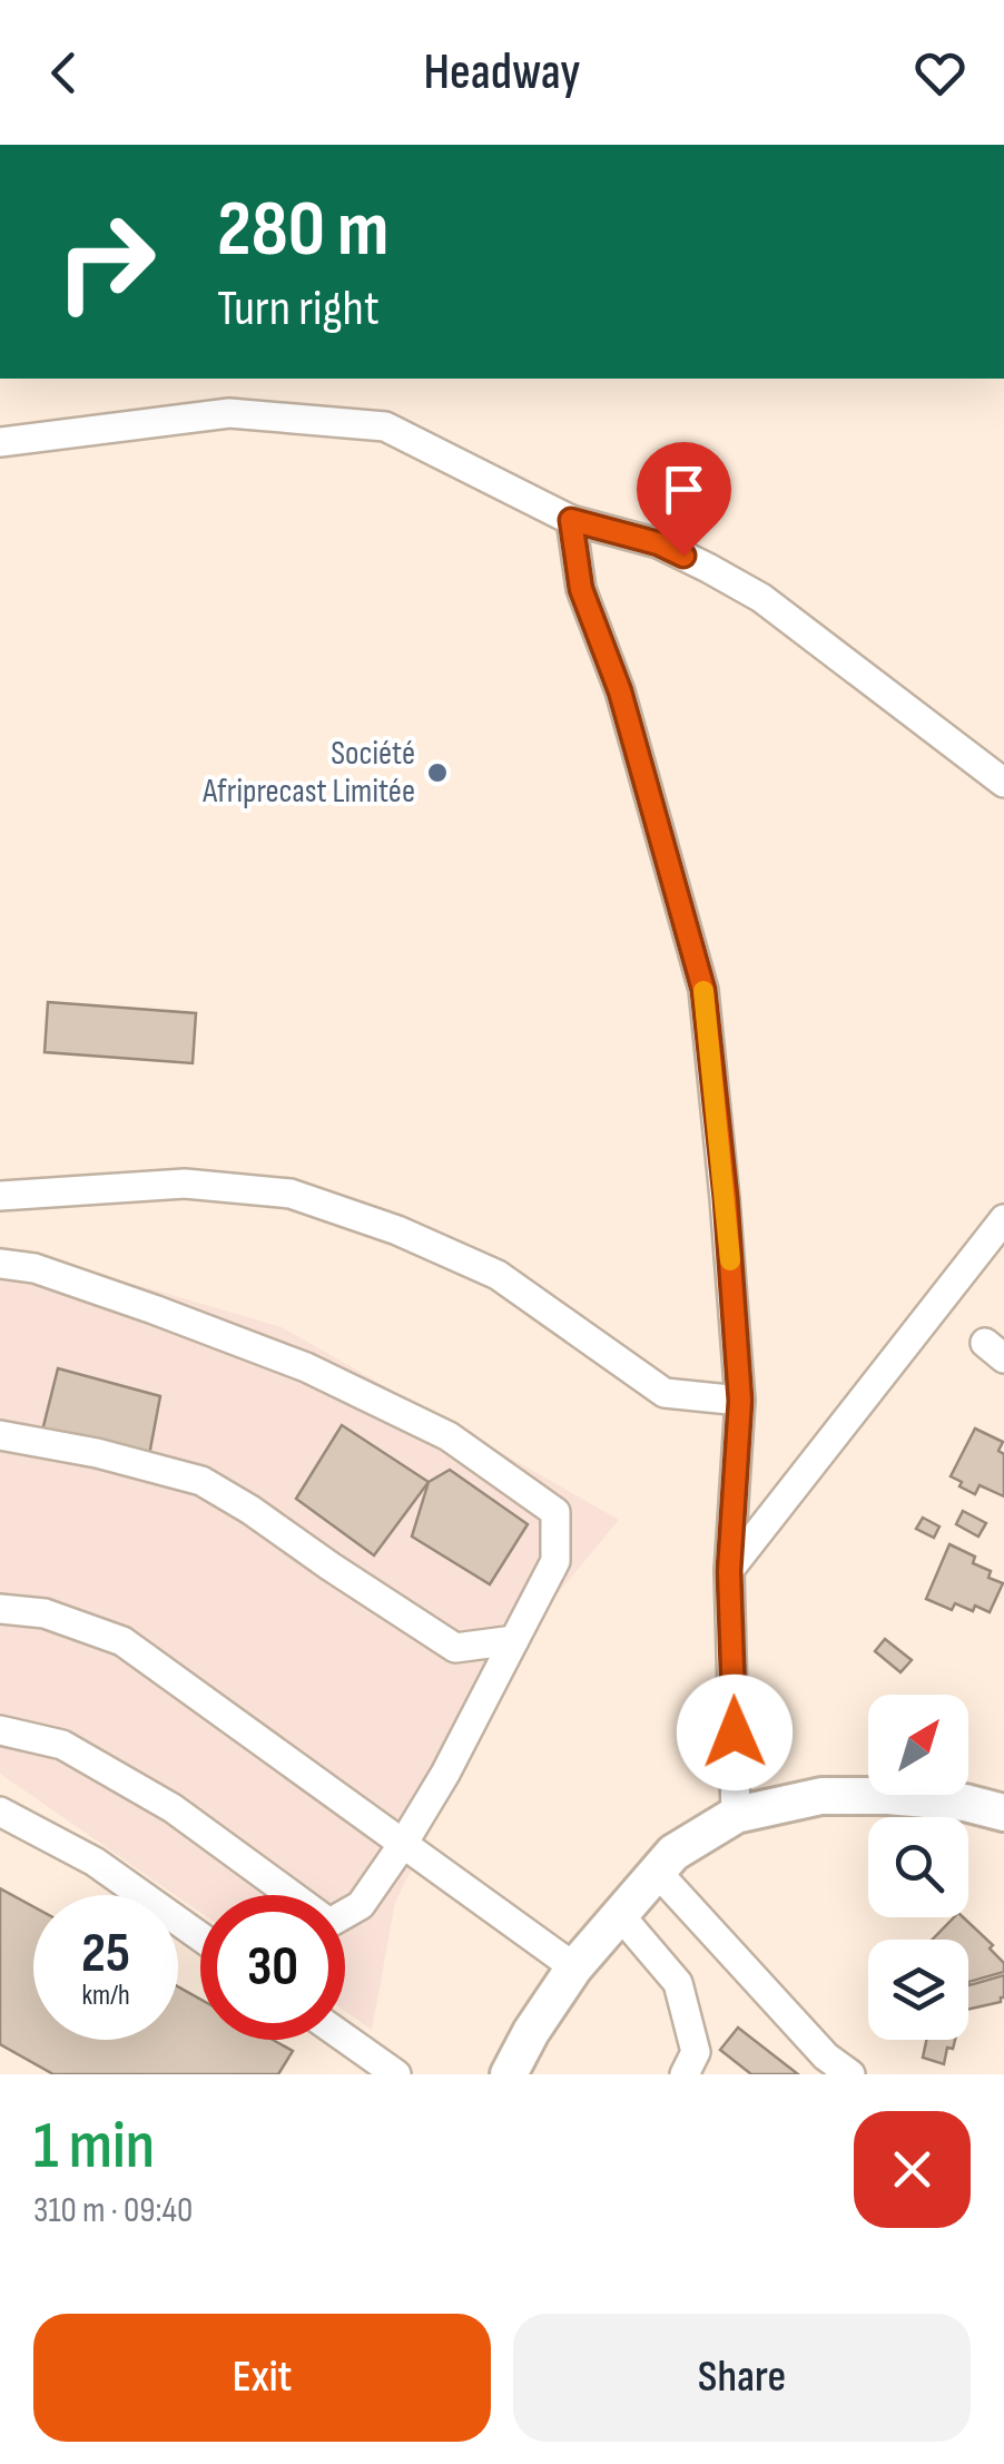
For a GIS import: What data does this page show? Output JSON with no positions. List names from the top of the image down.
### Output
{
  "places": ["Société Afriprecast Limitée"],
  "north": "top right",
  "page": {
    "header": "Headway",
    "turn": ["280 m", "Turn right"],
    "speed": "25 km/h",
    "limit": "30",
    "heading": ["1 min", "310 m · 09:40"],
    "buttons": ["Exit", "Share"]
  }
}
